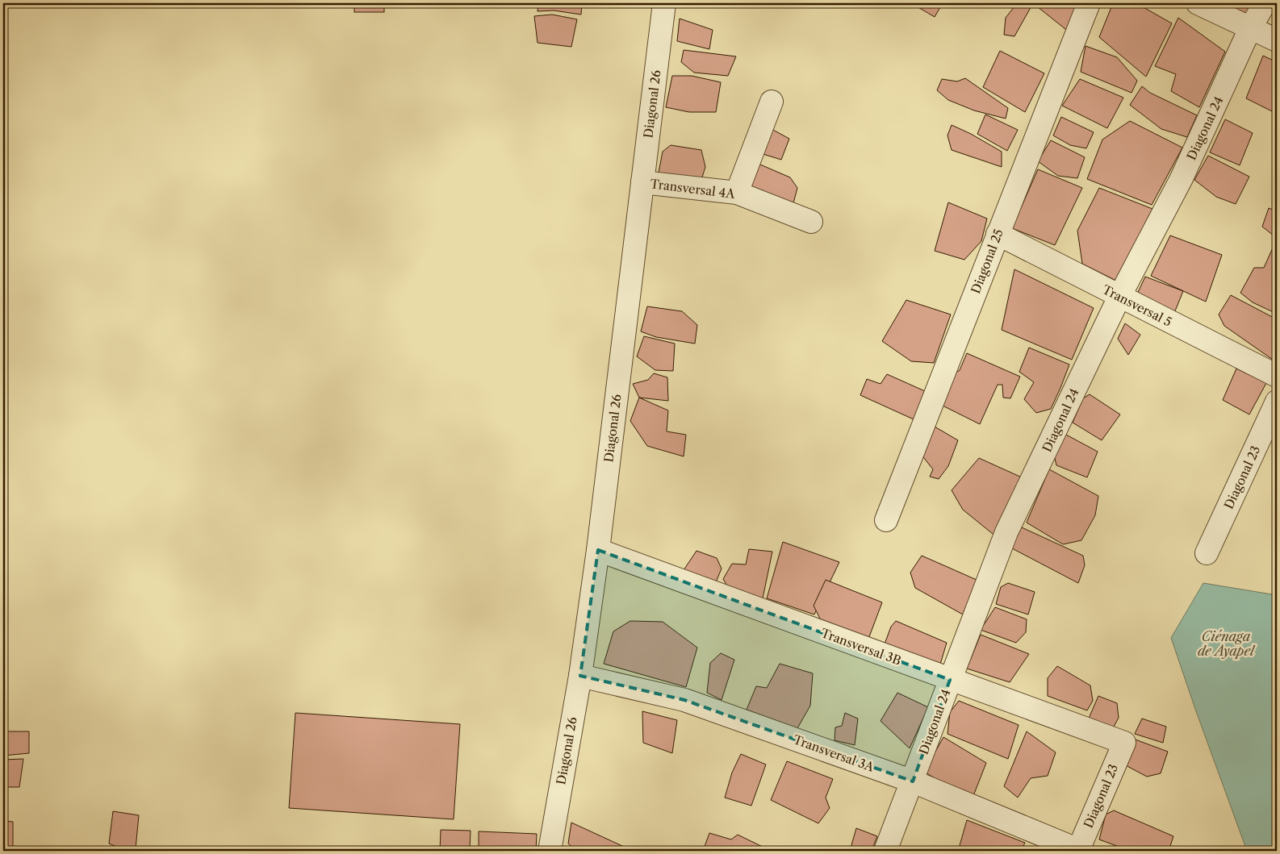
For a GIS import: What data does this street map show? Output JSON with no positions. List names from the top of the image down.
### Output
{
  "streets": {
    "street": [
      "Diagonal 26",
      "Diagonal 24",
      "Transversal 4A",
      "Diagonal 25",
      "Transversal 5",
      "Diagonal 23",
      "Transversal 3B",
      "Transversal 3A"
    ]
  },
  "crossings": [
    ["Diagonal 26", "Transversal 4A"],
    ["Diagonal 26", "Transversal 3B"],
    ["Diagonal 26", "Transversal 3A"],
    ["Diagonal 24", "Transversal 5"],
    ["Diagonal 24", "Transversal 3B"],
    ["Diagonal 24", "Transversal 3A"],
    ["Diagonal 25", "Transversal 5"],
    ["Diagonal 23", "Transversal 3B"],
    ["Diagonal 23", "Transversal 3A"]
  ],
  "water": ["Ciénaga de Ayapel"]
}
